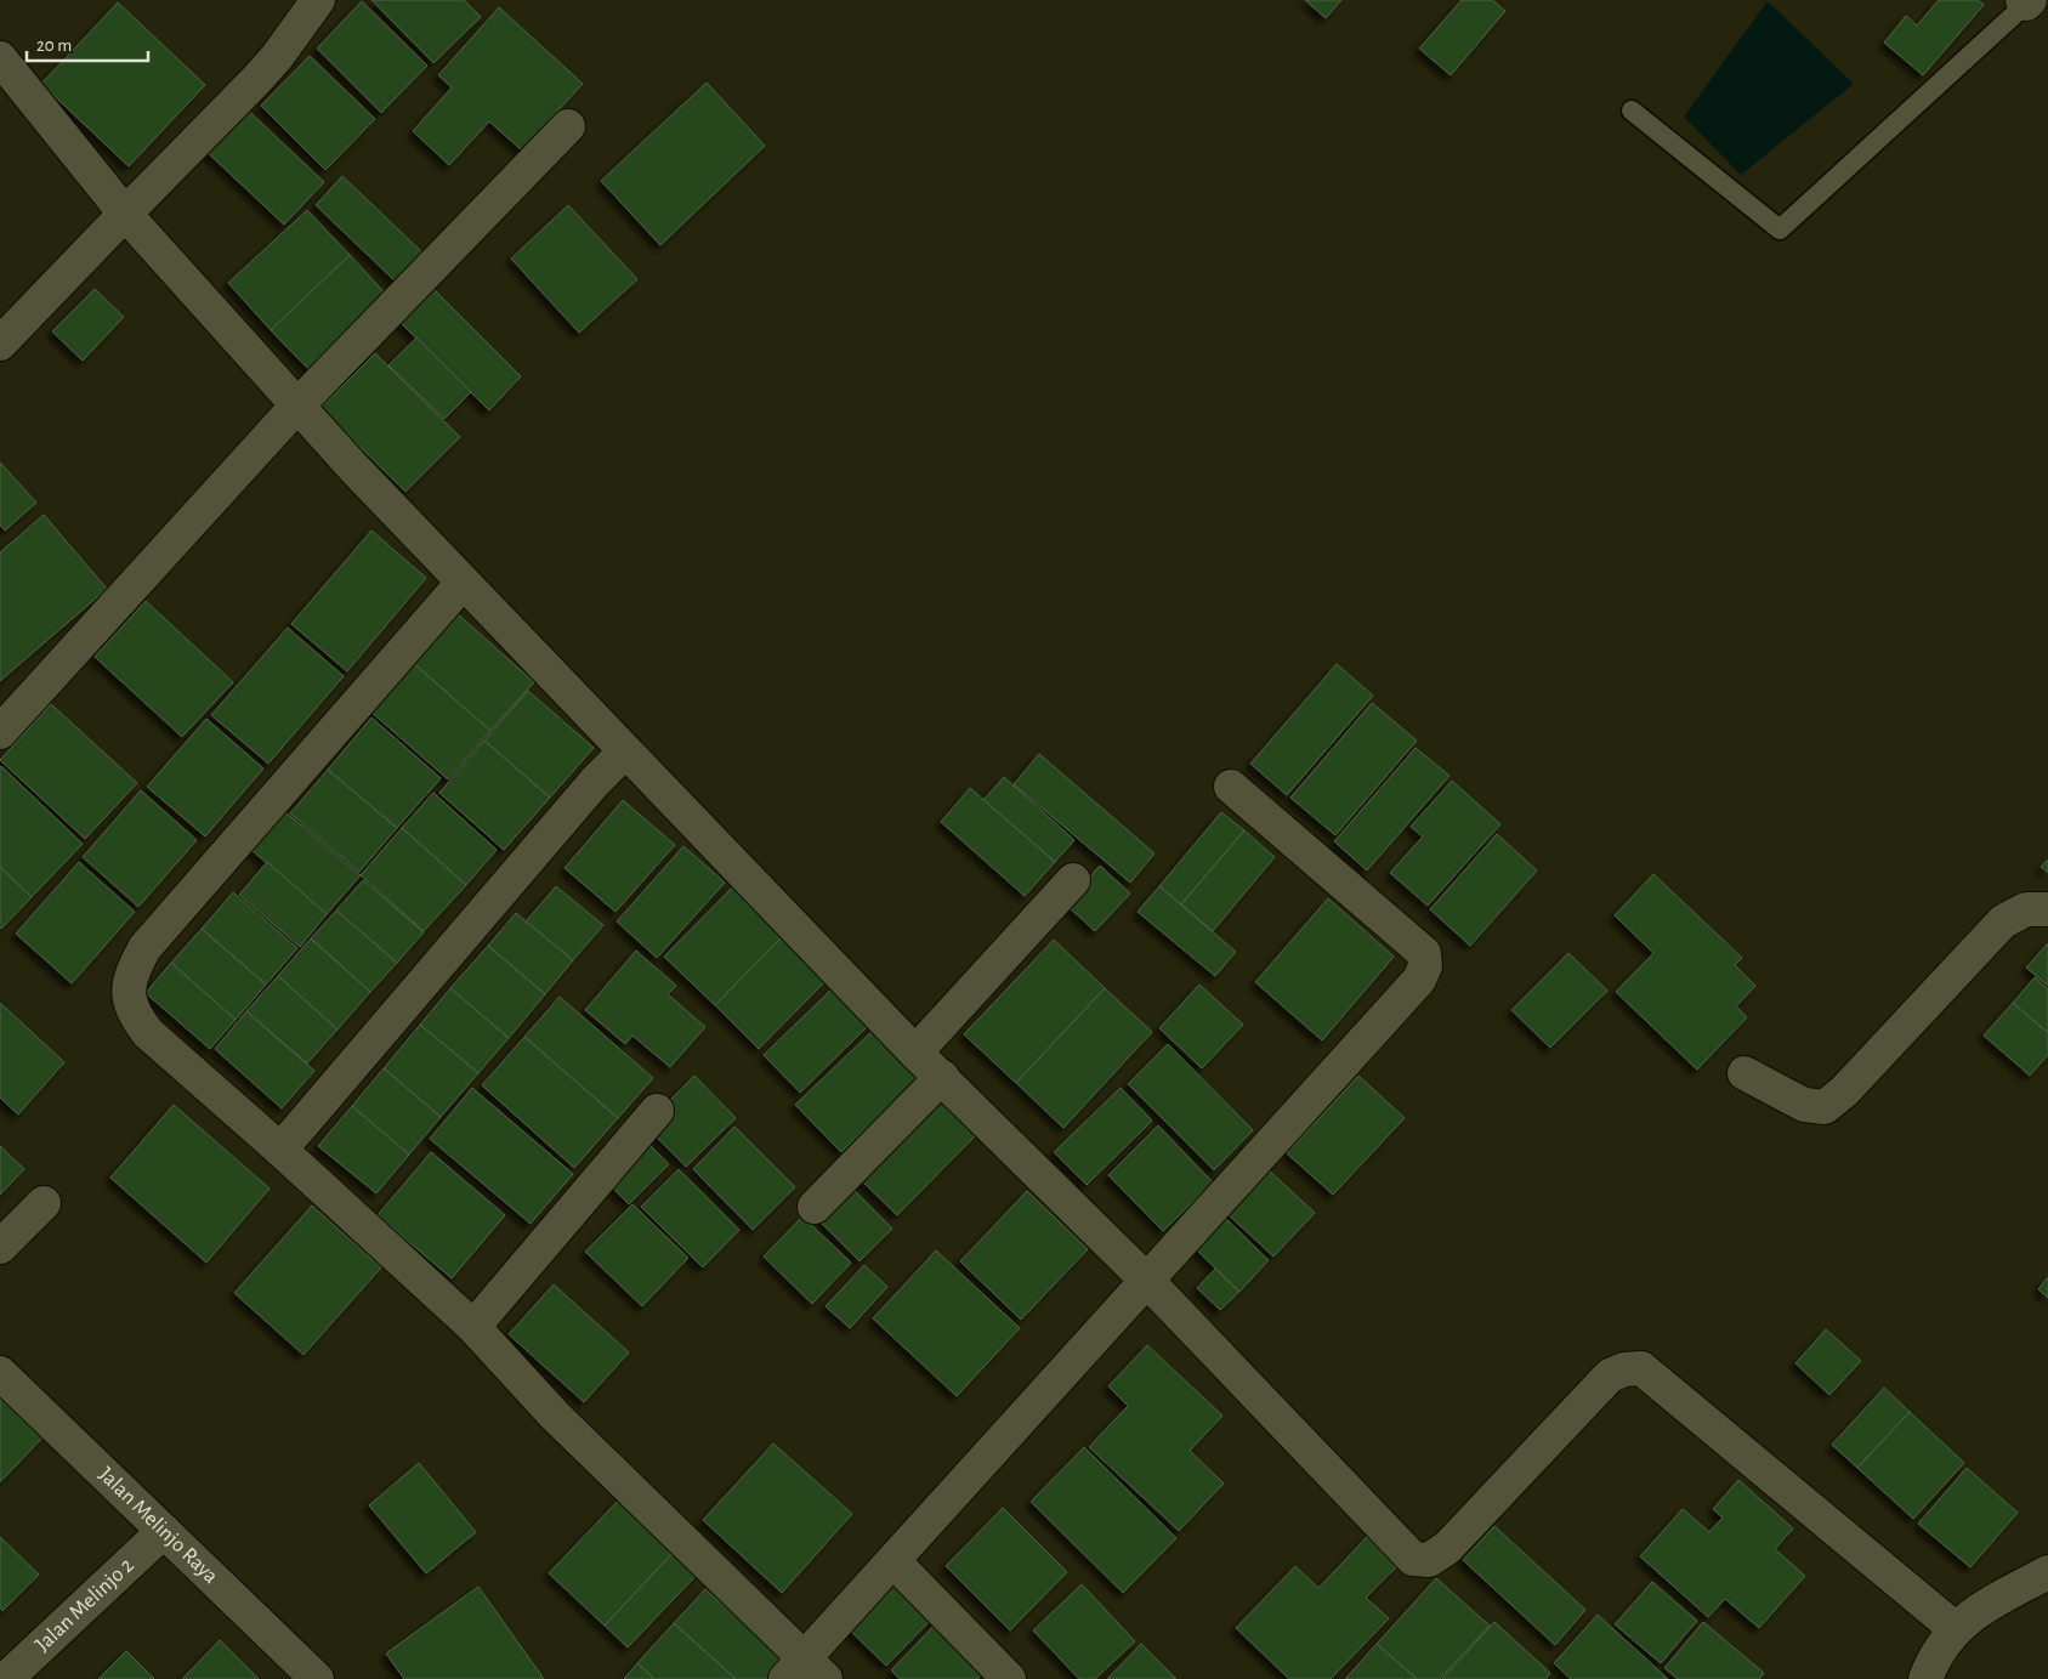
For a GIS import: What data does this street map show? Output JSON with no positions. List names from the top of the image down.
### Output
{
  "streets": {
    "street": ["Jalan Melinjo Raya", "Jalan Melinjo 2"]
  },
  "crossings": [
    ["Jalan Melinjo Raya", "Jalan Melinjo 2"]
  ],
  "scale_bar": "20 m"
}
